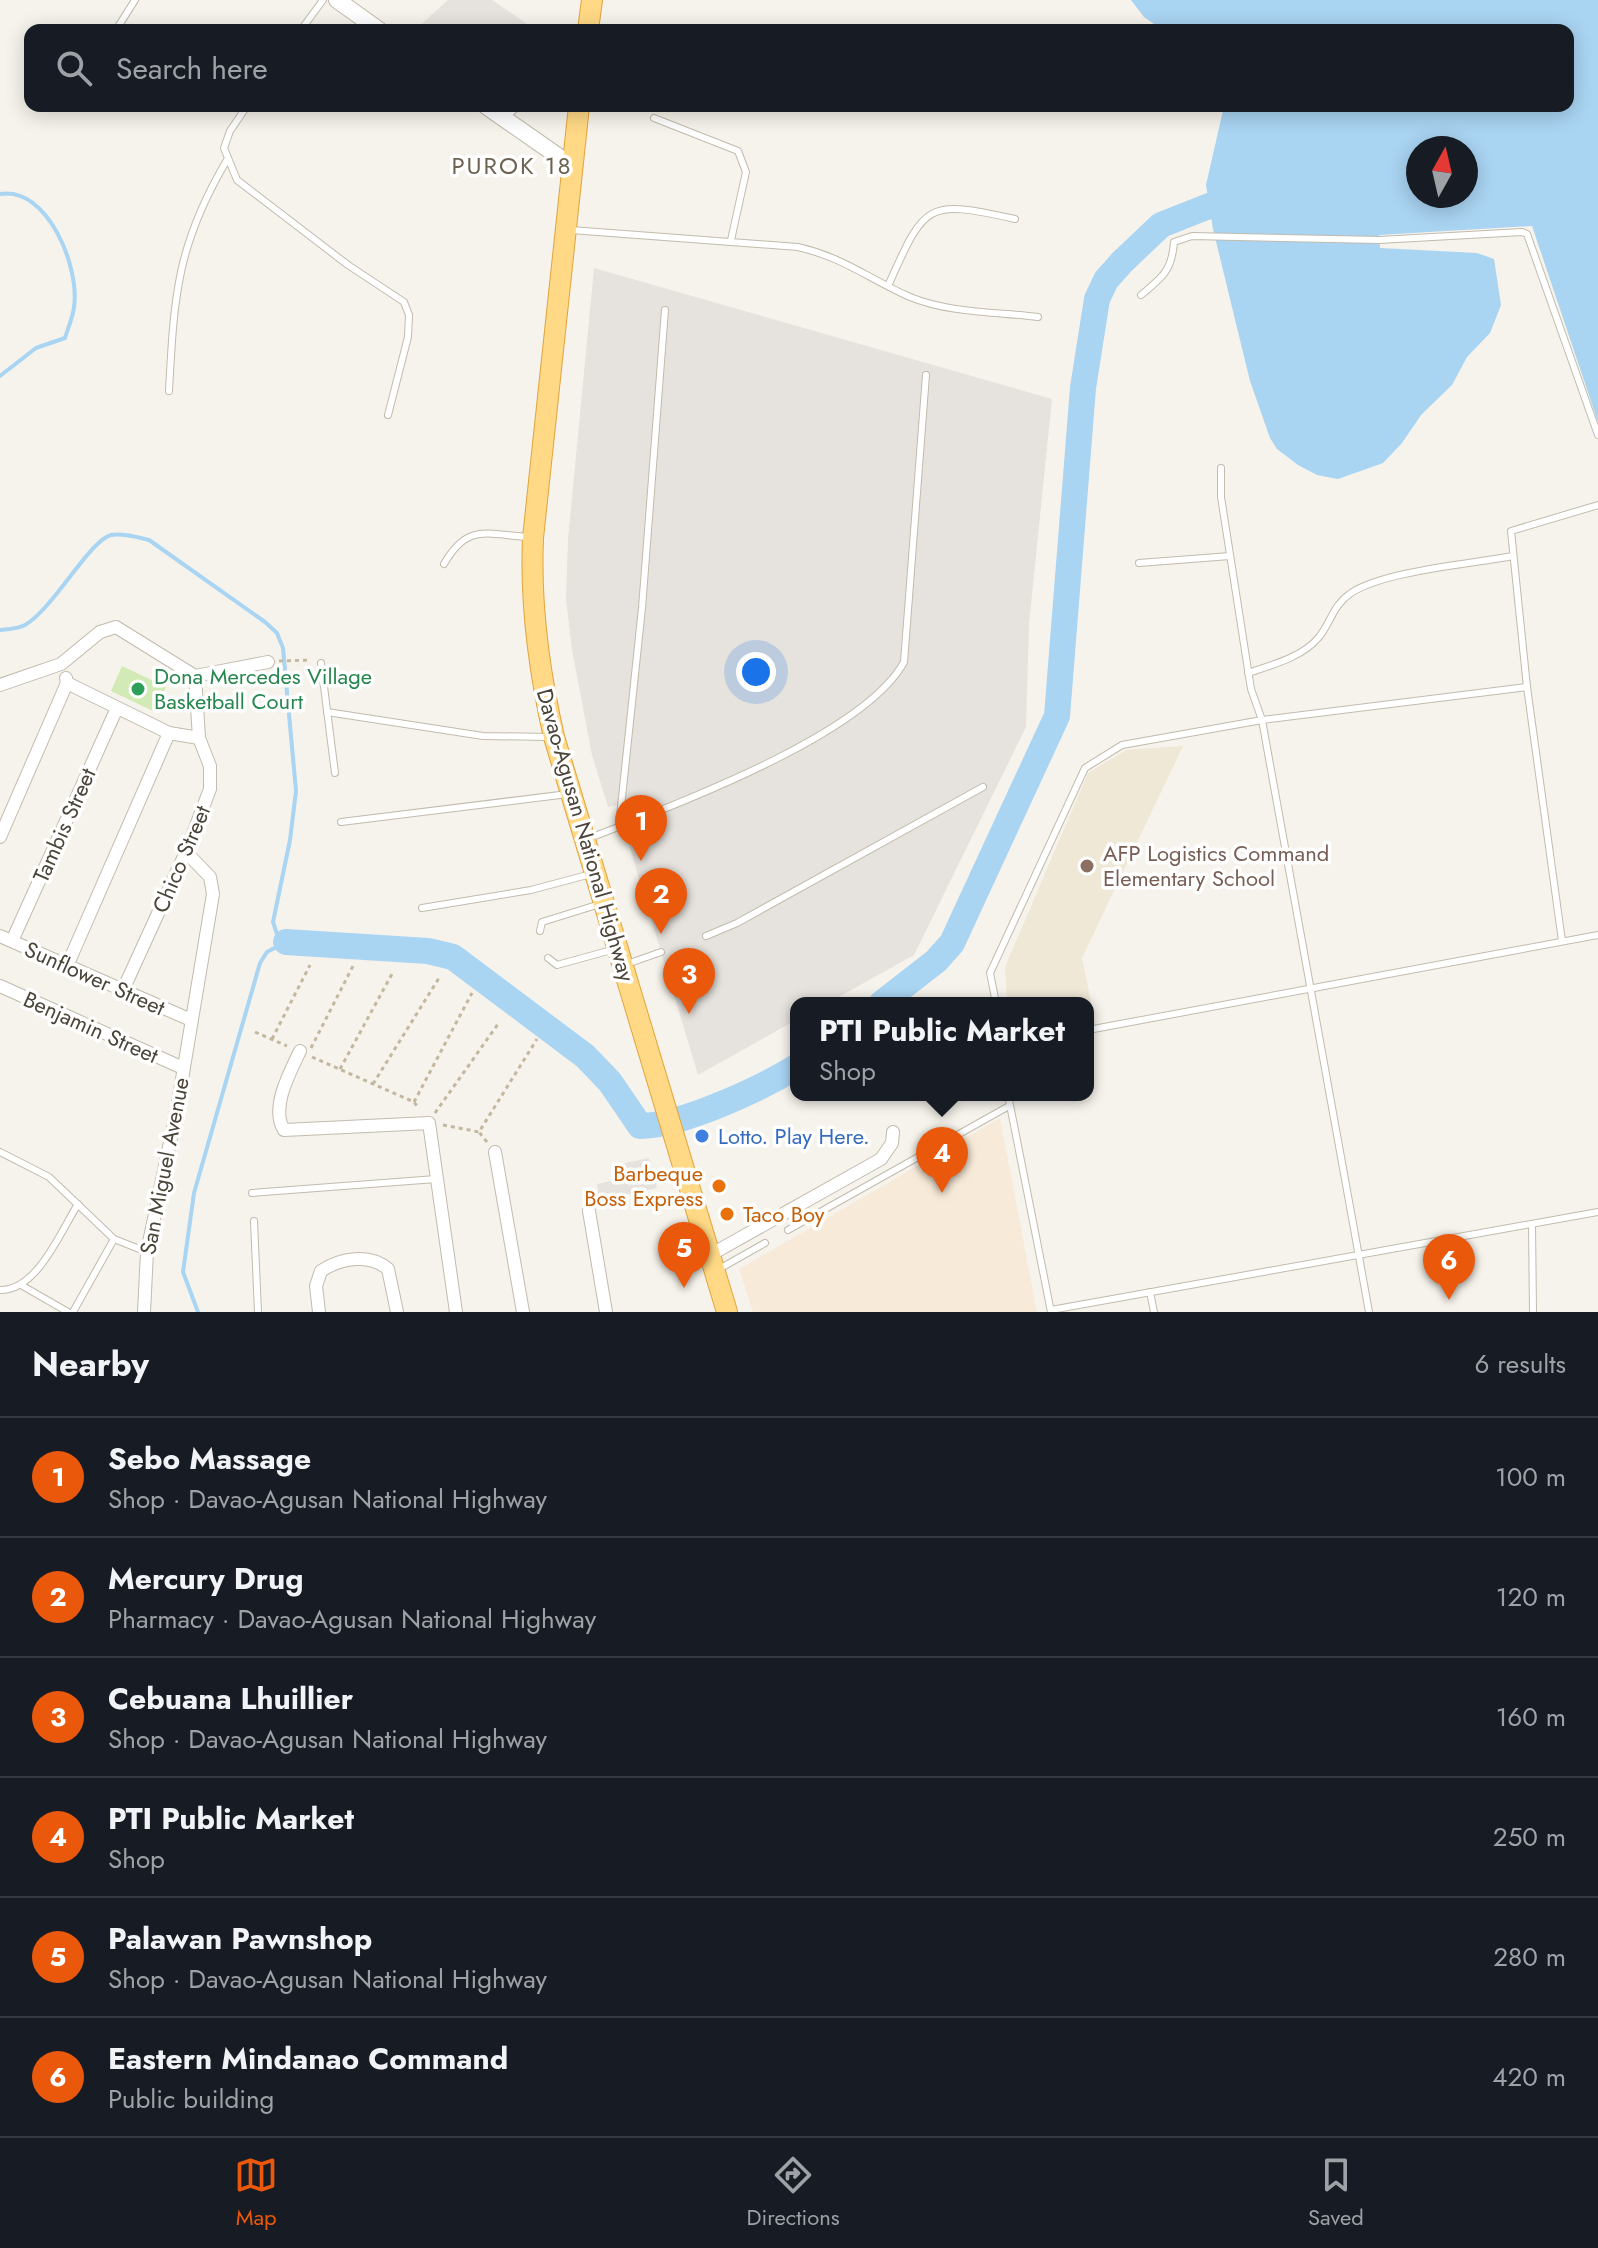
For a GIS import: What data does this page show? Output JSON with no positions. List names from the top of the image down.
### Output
{
  "streets": {
    "highway": ["Davao-Agusan National Highway"],
    "street": [
      "Tambis Street",
      "Chico Street",
      "Sunflower Street",
      "Benjamin Street",
      "San Miguel Avenue"
    ]
  },
  "crossings": [
    ["Tambis Street", "Sunflower Street"],
    ["Chico Street", "Sunflower Street"],
    ["Chico Street", "San Miguel Avenue"],
    ["Sunflower Street", "San Miguel Avenue"],
    ["Benjamin Street", "San Miguel Avenue"]
  ],
  "districts": ["PUROK 18"],
  "places": [
    "Dona Mercedes Village Basketball Court",
    "AFP Logistics Command Elementary School",
    "Lotto. Play Here.",
    "Barbeque Boss Express",
    "Taco Boy"
  ],
  "north": "top",
  "page": {
    "search": "Search here",
    "pins": [
      "1",
      "2",
      "3",
      "4",
      "5",
      "6"
    ],
    "popup": ["PTI Public Market", "Shop"],
    "heading": ["Nearby", "6 results"],
    "list": [
      {
        "mark": "1",
        "name": "Sebo Massage",
        "note": "Shop · Davao-Agusan National Highway",
        "value": "100 m"
      },
      {
        "mark": "2",
        "name": "Mercury Drug",
        "note": "Pharmacy · Davao-Agusan National Highway",
        "value": "120 m"
      },
      {
        "mark": "3",
        "name": "Cebuana Lhuillier",
        "note": "Shop · Davao-Agusan National Highway",
        "value": "160 m"
      },
      {
        "mark": "4",
        "name": "PTI Public Market",
        "note": "Shop",
        "value": "250 m"
      },
      {
        "mark": "5",
        "name": "Palawan Pawnshop",
        "note": "Shop · Davao-Agusan National Highway",
        "value": "280 m"
      },
      {
        "mark": "6",
        "name": "Eastern Mindanao Command",
        "note": "Public building",
        "value": "420 m"
      }
    ],
    "nav": ["Map", "Directions", "Saved"]
  }
}
